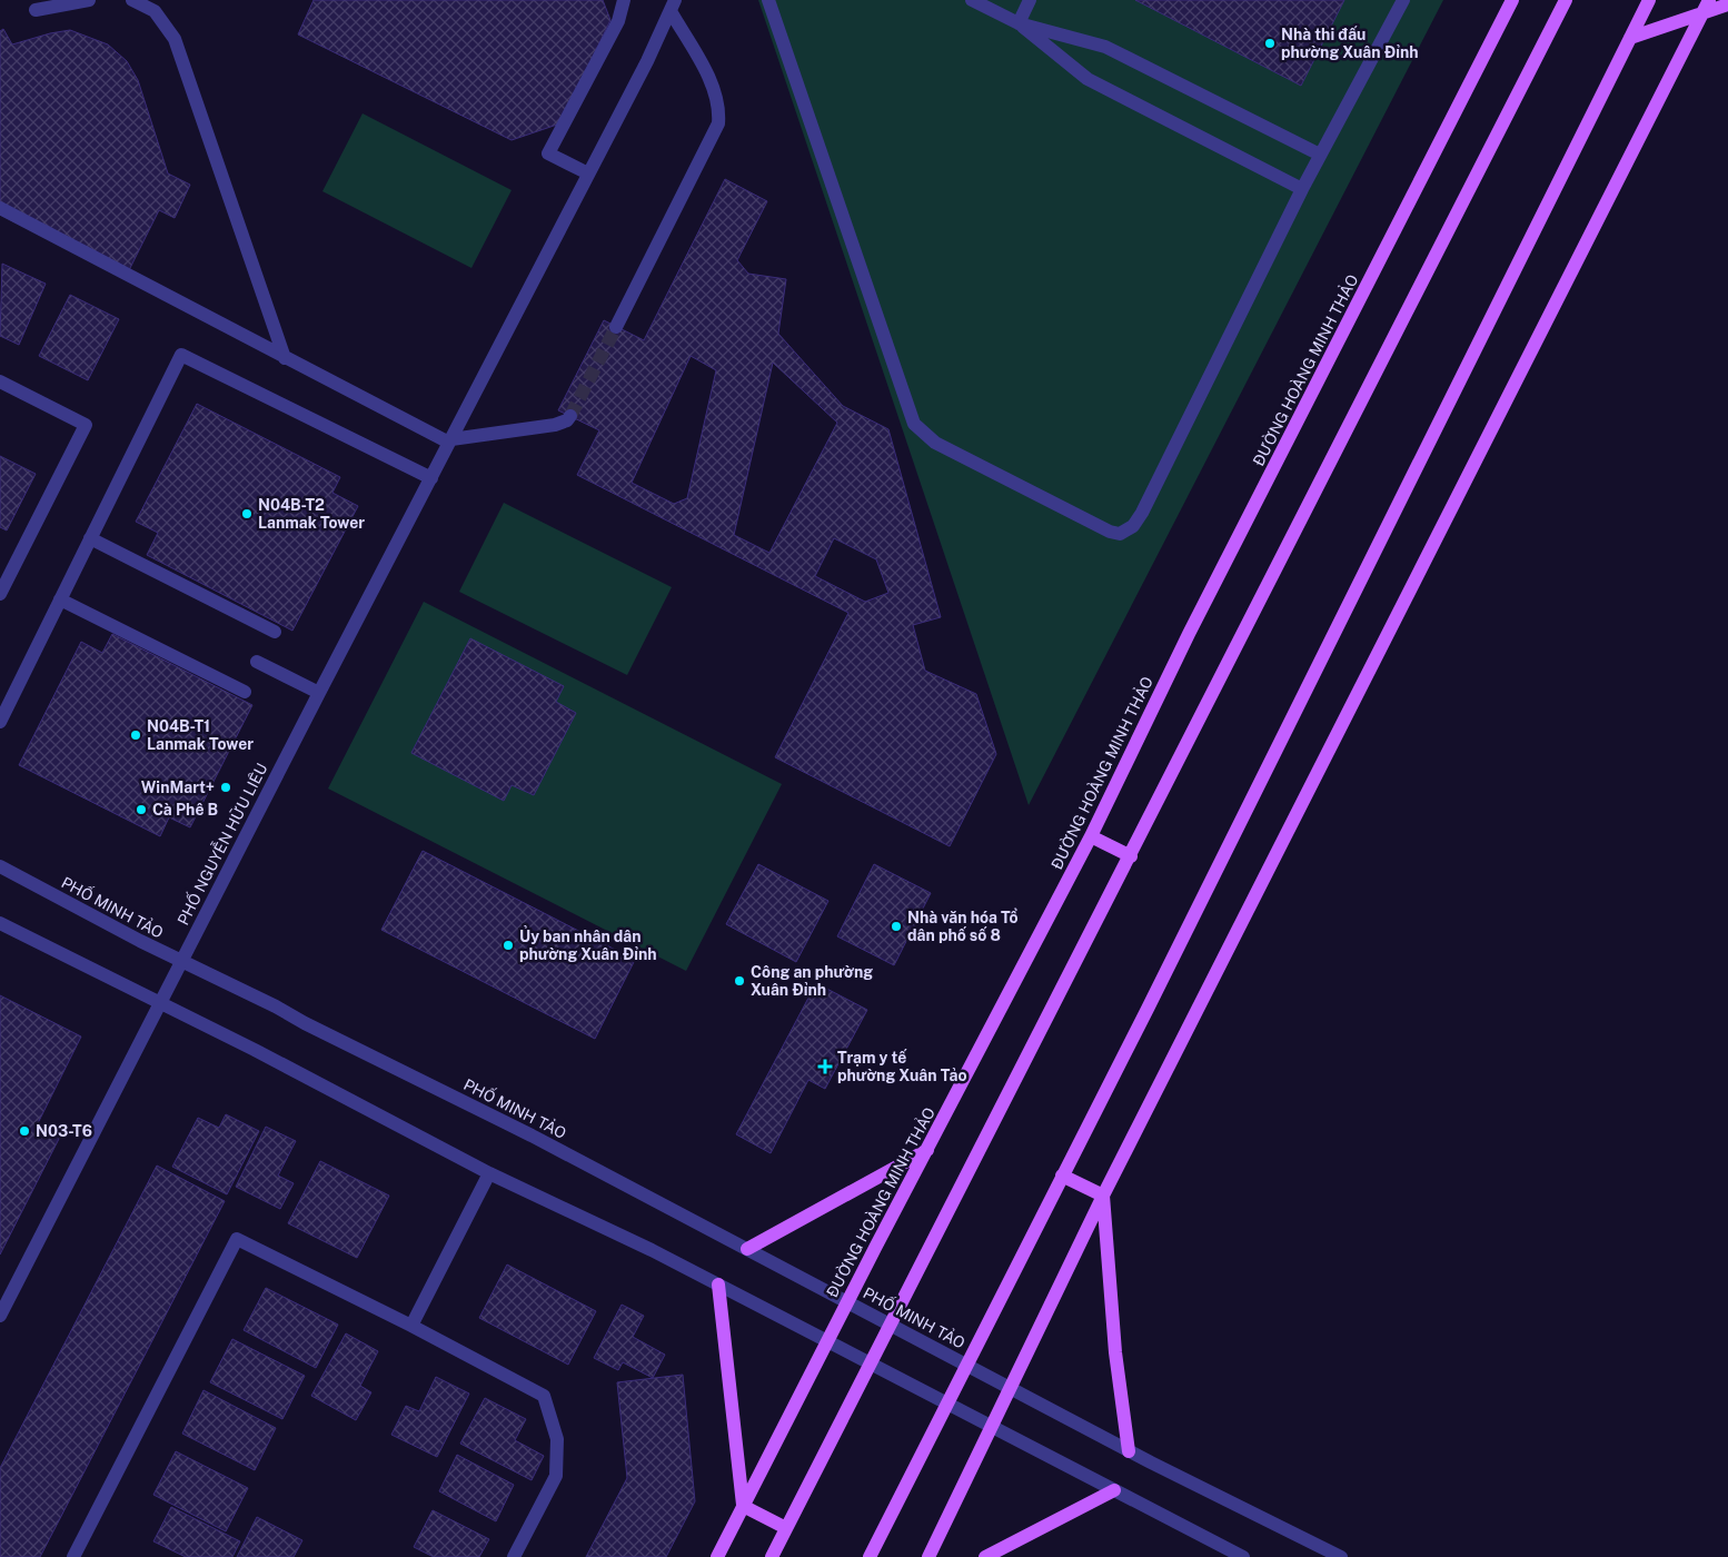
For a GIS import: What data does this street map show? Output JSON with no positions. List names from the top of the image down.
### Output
{
  "streets": {
    "main road": ["ĐƯỜNG HOÀNG MINH THẢO"],
    "street": ["PHỐ NGUYỄN HỮU LIÊU", "PHỐ MINH TẢO"]
  },
  "crossings": [
    ["PHỐ NGUYỄN HỮU LIÊU", "PHỐ MINH TẢO"]
  ],
  "places": {
    "other": [
      "Nhà thi đấu phường Xuân Đỉnh",
      "N04B-T2 Lanmak Tower",
      "N04B-T1 Lanmak Tower",
      "WinMart+",
      "Cà Phê B",
      "Nhà văn hóa Tổ dân phố số 8",
      "Ủy ban nhân dân phường Xuân Đỉnh",
      "Công an phường Xuân Đỉnh",
      "N03-T6"
    ],
    "health": ["Trạm y tế phường Xuân Tảo"]
  }
}
